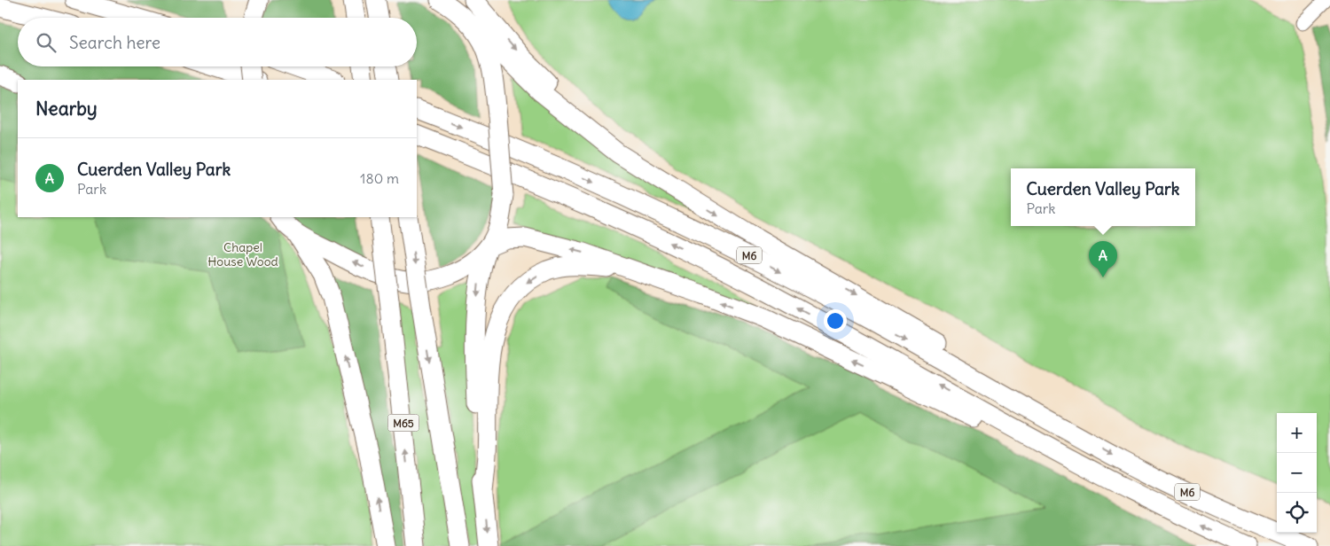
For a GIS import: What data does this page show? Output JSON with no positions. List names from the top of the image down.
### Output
{
  "streets": {
    "highway": ["M6", "M65"]
  },
  "parks": ["Chapel House Wood"],
  "page": {
    "search": "Search here",
    "heading": "Nearby",
    "list": [
      {
        "mark": "A",
        "name": "Cuerden Valley Park",
        "note": "Park",
        "value": "180 m"
      }
    ],
    "popup": ["Cuerden Valley Park", "Park"],
    "pins": "A",
    "map_buttons": ["+", "−"]
  }
}
